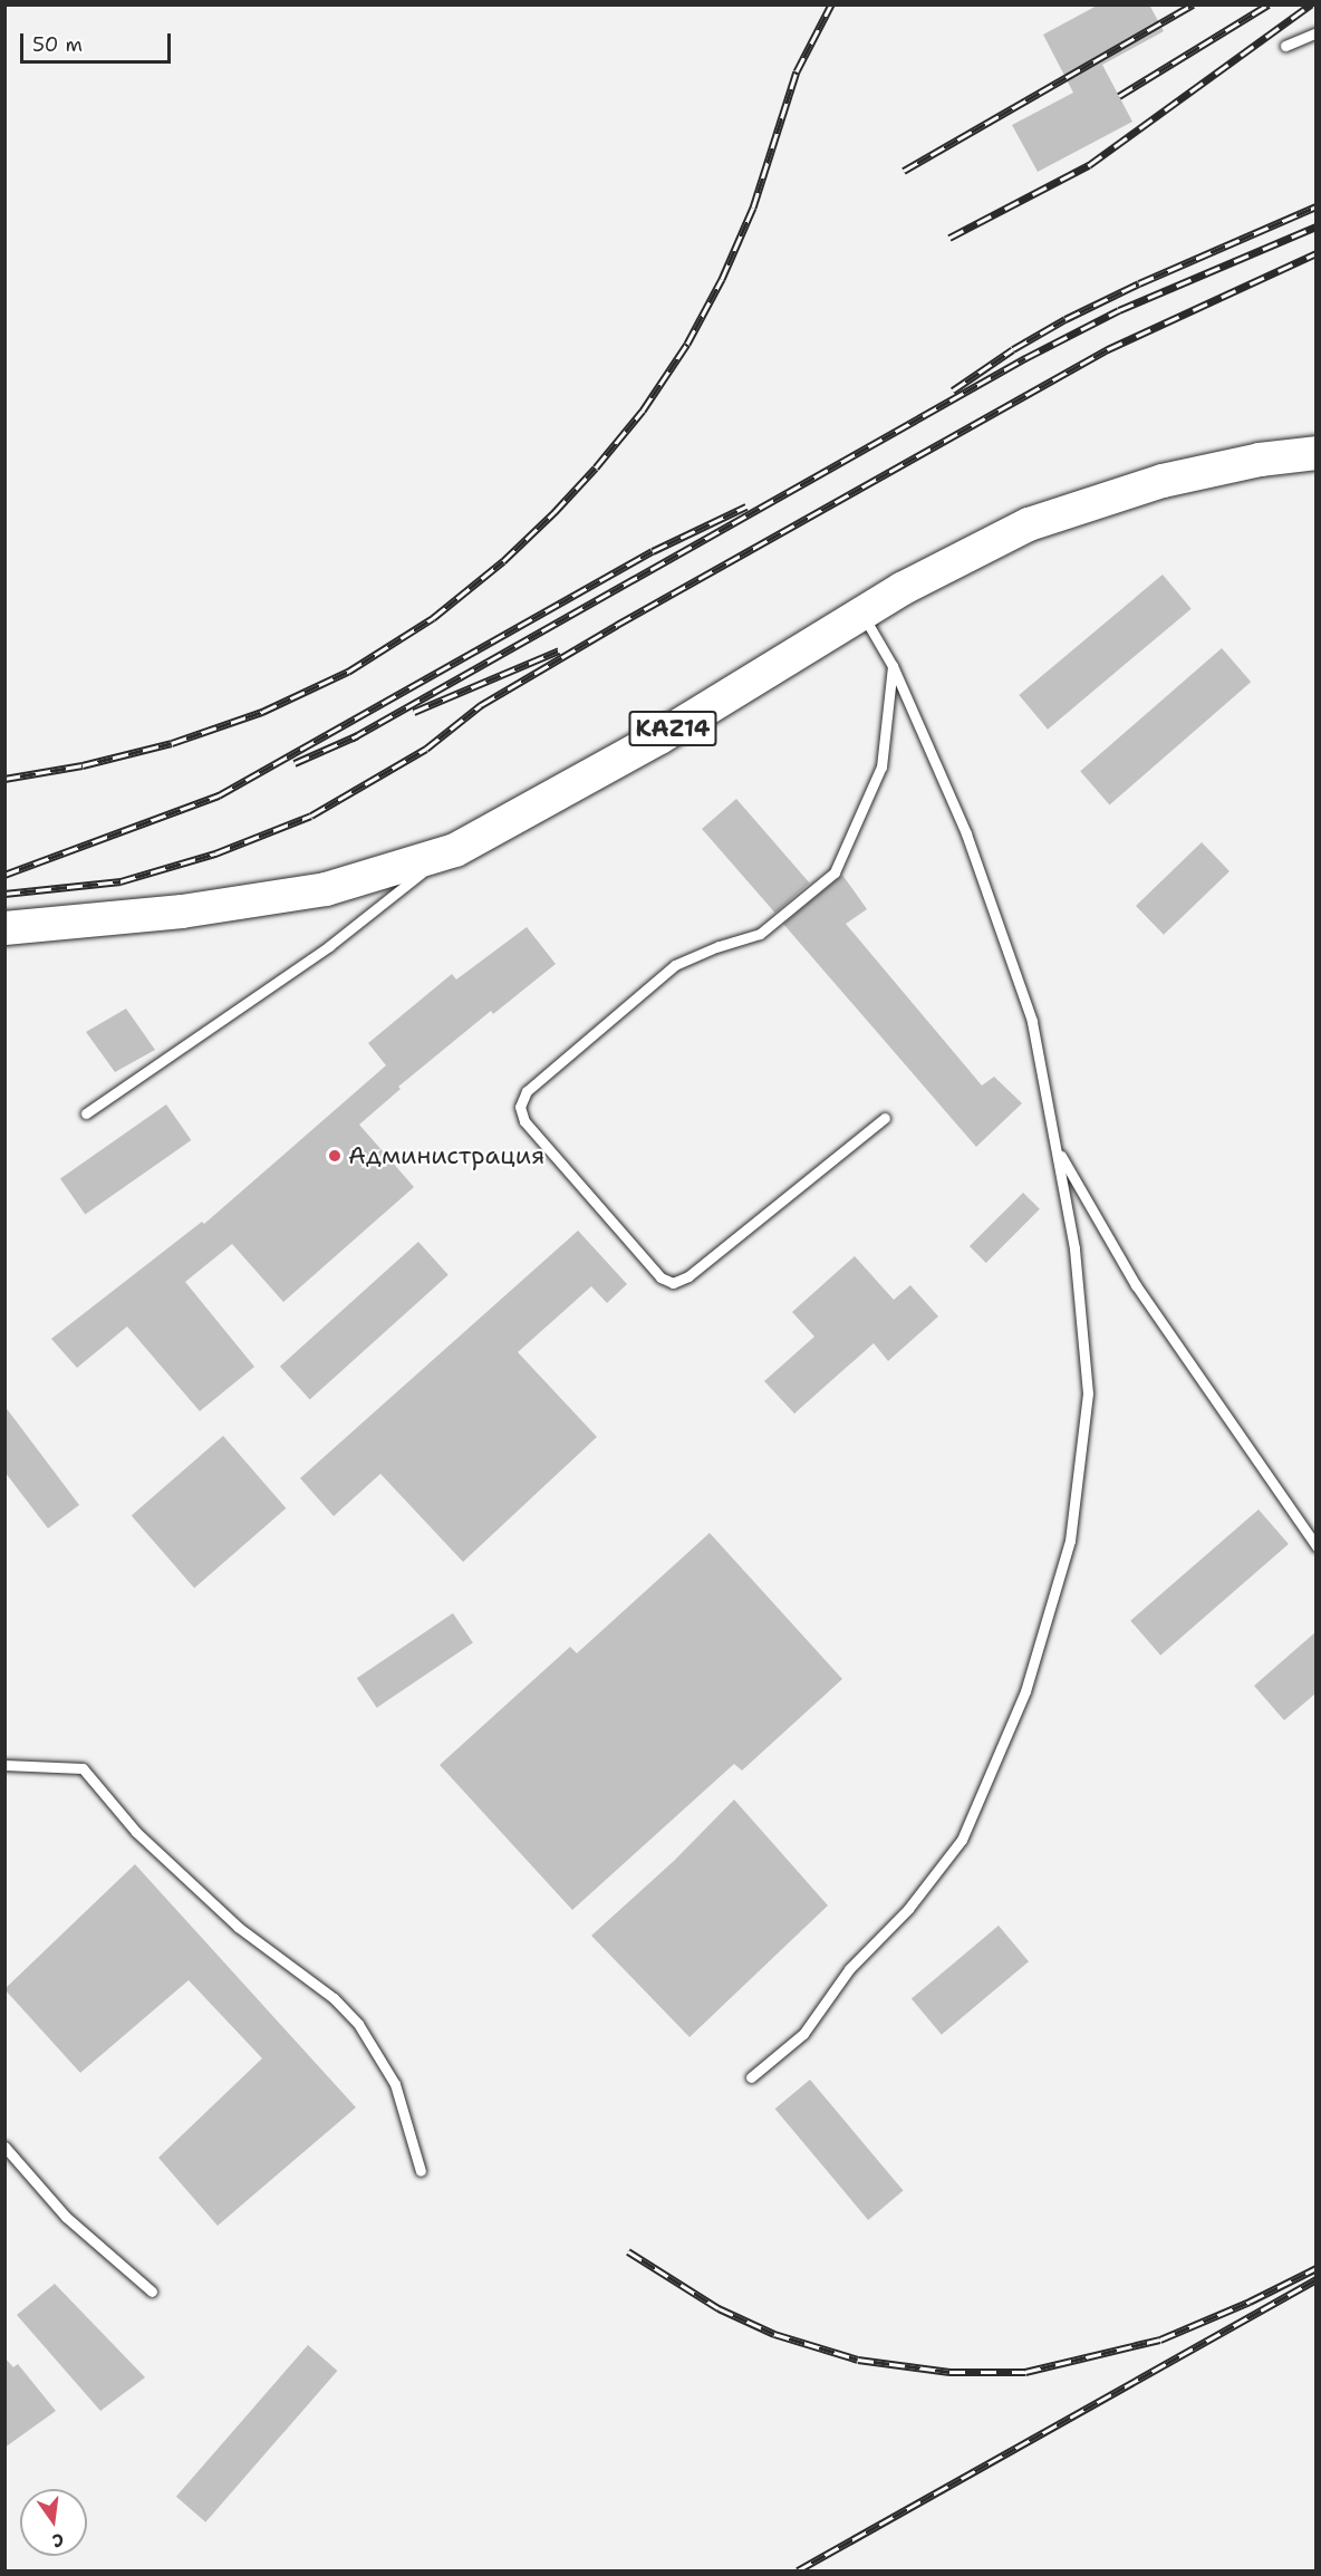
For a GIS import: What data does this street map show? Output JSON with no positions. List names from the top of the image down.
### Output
{
  "streets": {
    "highway": ["KAZ14"]
  },
  "places": ["Администрация"],
  "scale_bar": "50 m",
  "north": "bottom"
}
